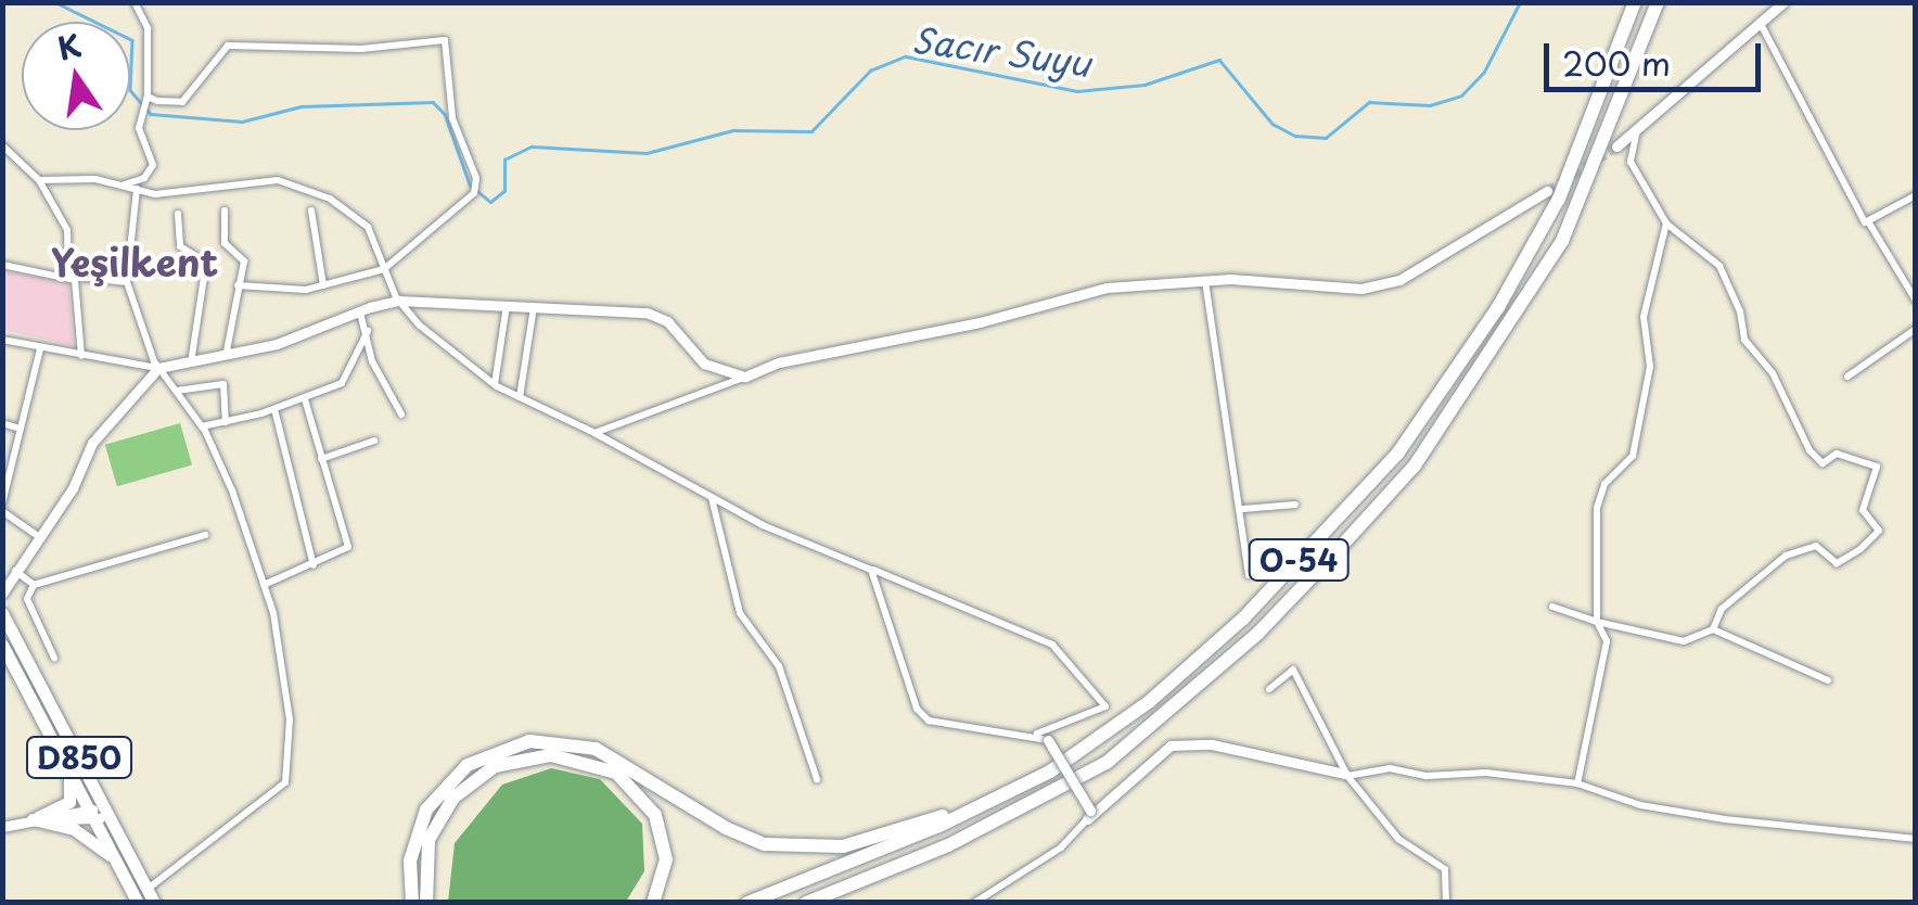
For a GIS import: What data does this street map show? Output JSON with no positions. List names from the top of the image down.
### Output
{
  "streets": {
    "highway": ["O-54", "D850"]
  },
  "districts": ["Yeşilkent"],
  "water": ["Sacır Suyu"],
  "scale_bar": "200 m",
  "north": "top"
}
